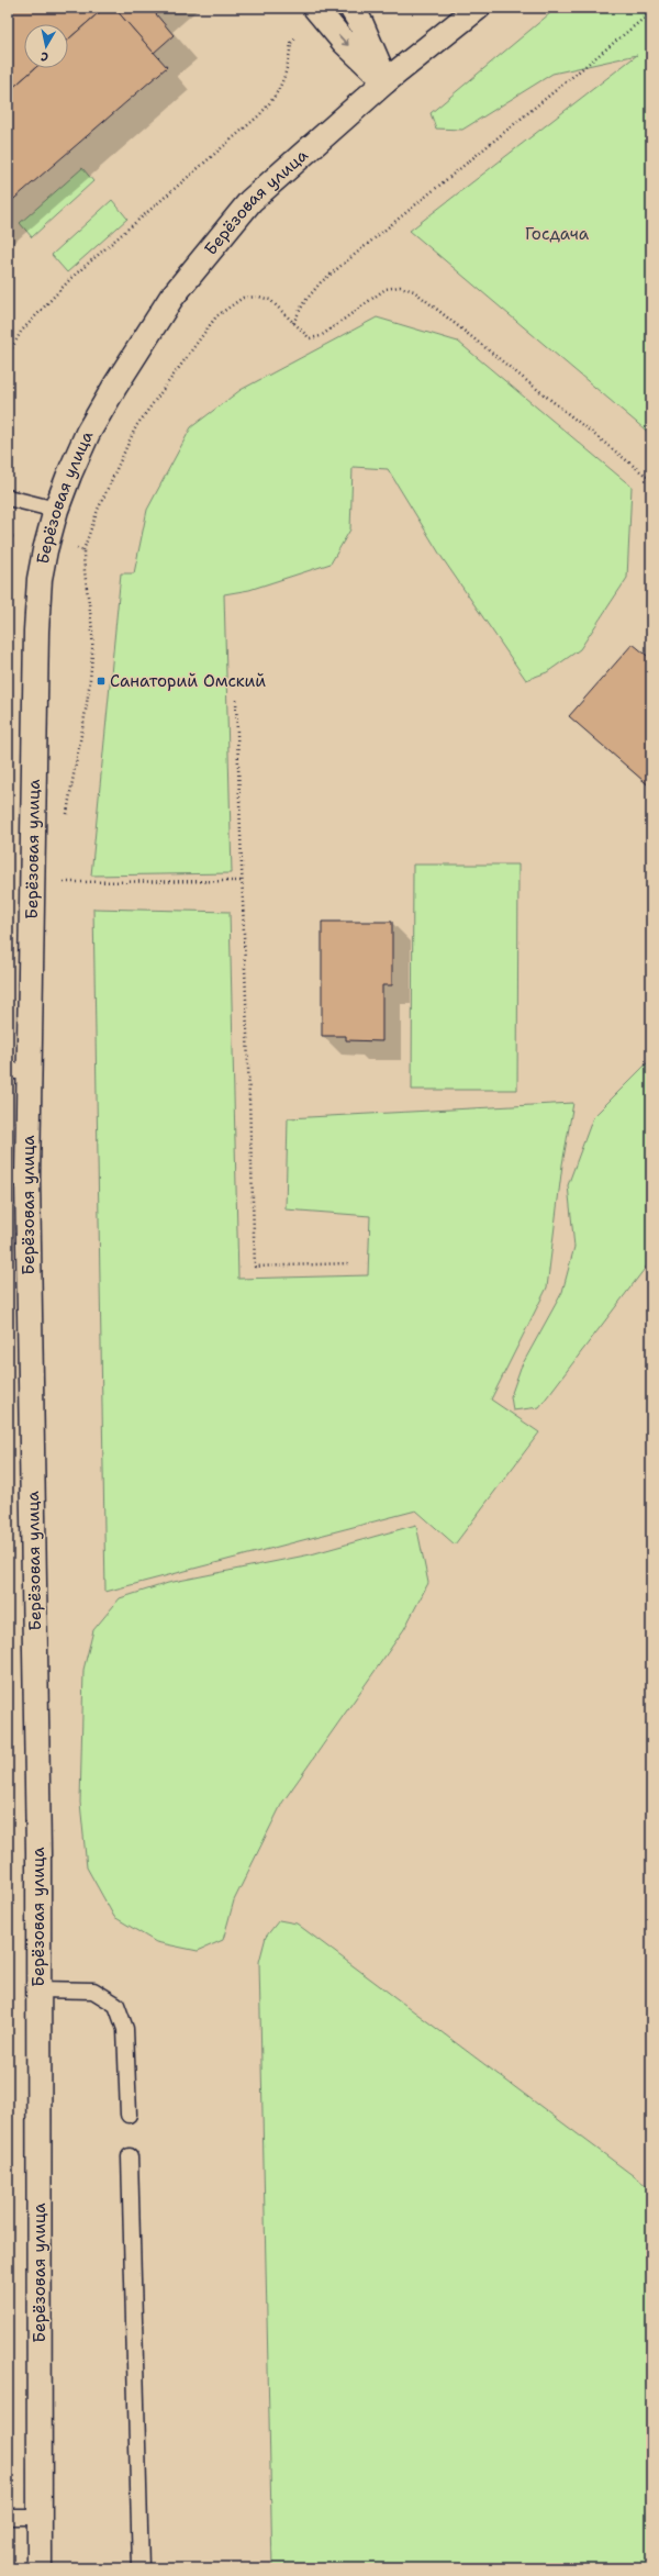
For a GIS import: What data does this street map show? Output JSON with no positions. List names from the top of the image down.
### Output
{
  "streets": {
    "main road": ["Берёзовая улица"]
  },
  "parks": ["Госдача"],
  "places": {
    "transit": ["Санаторий Омский"]
  },
  "north": "bottom"
}
